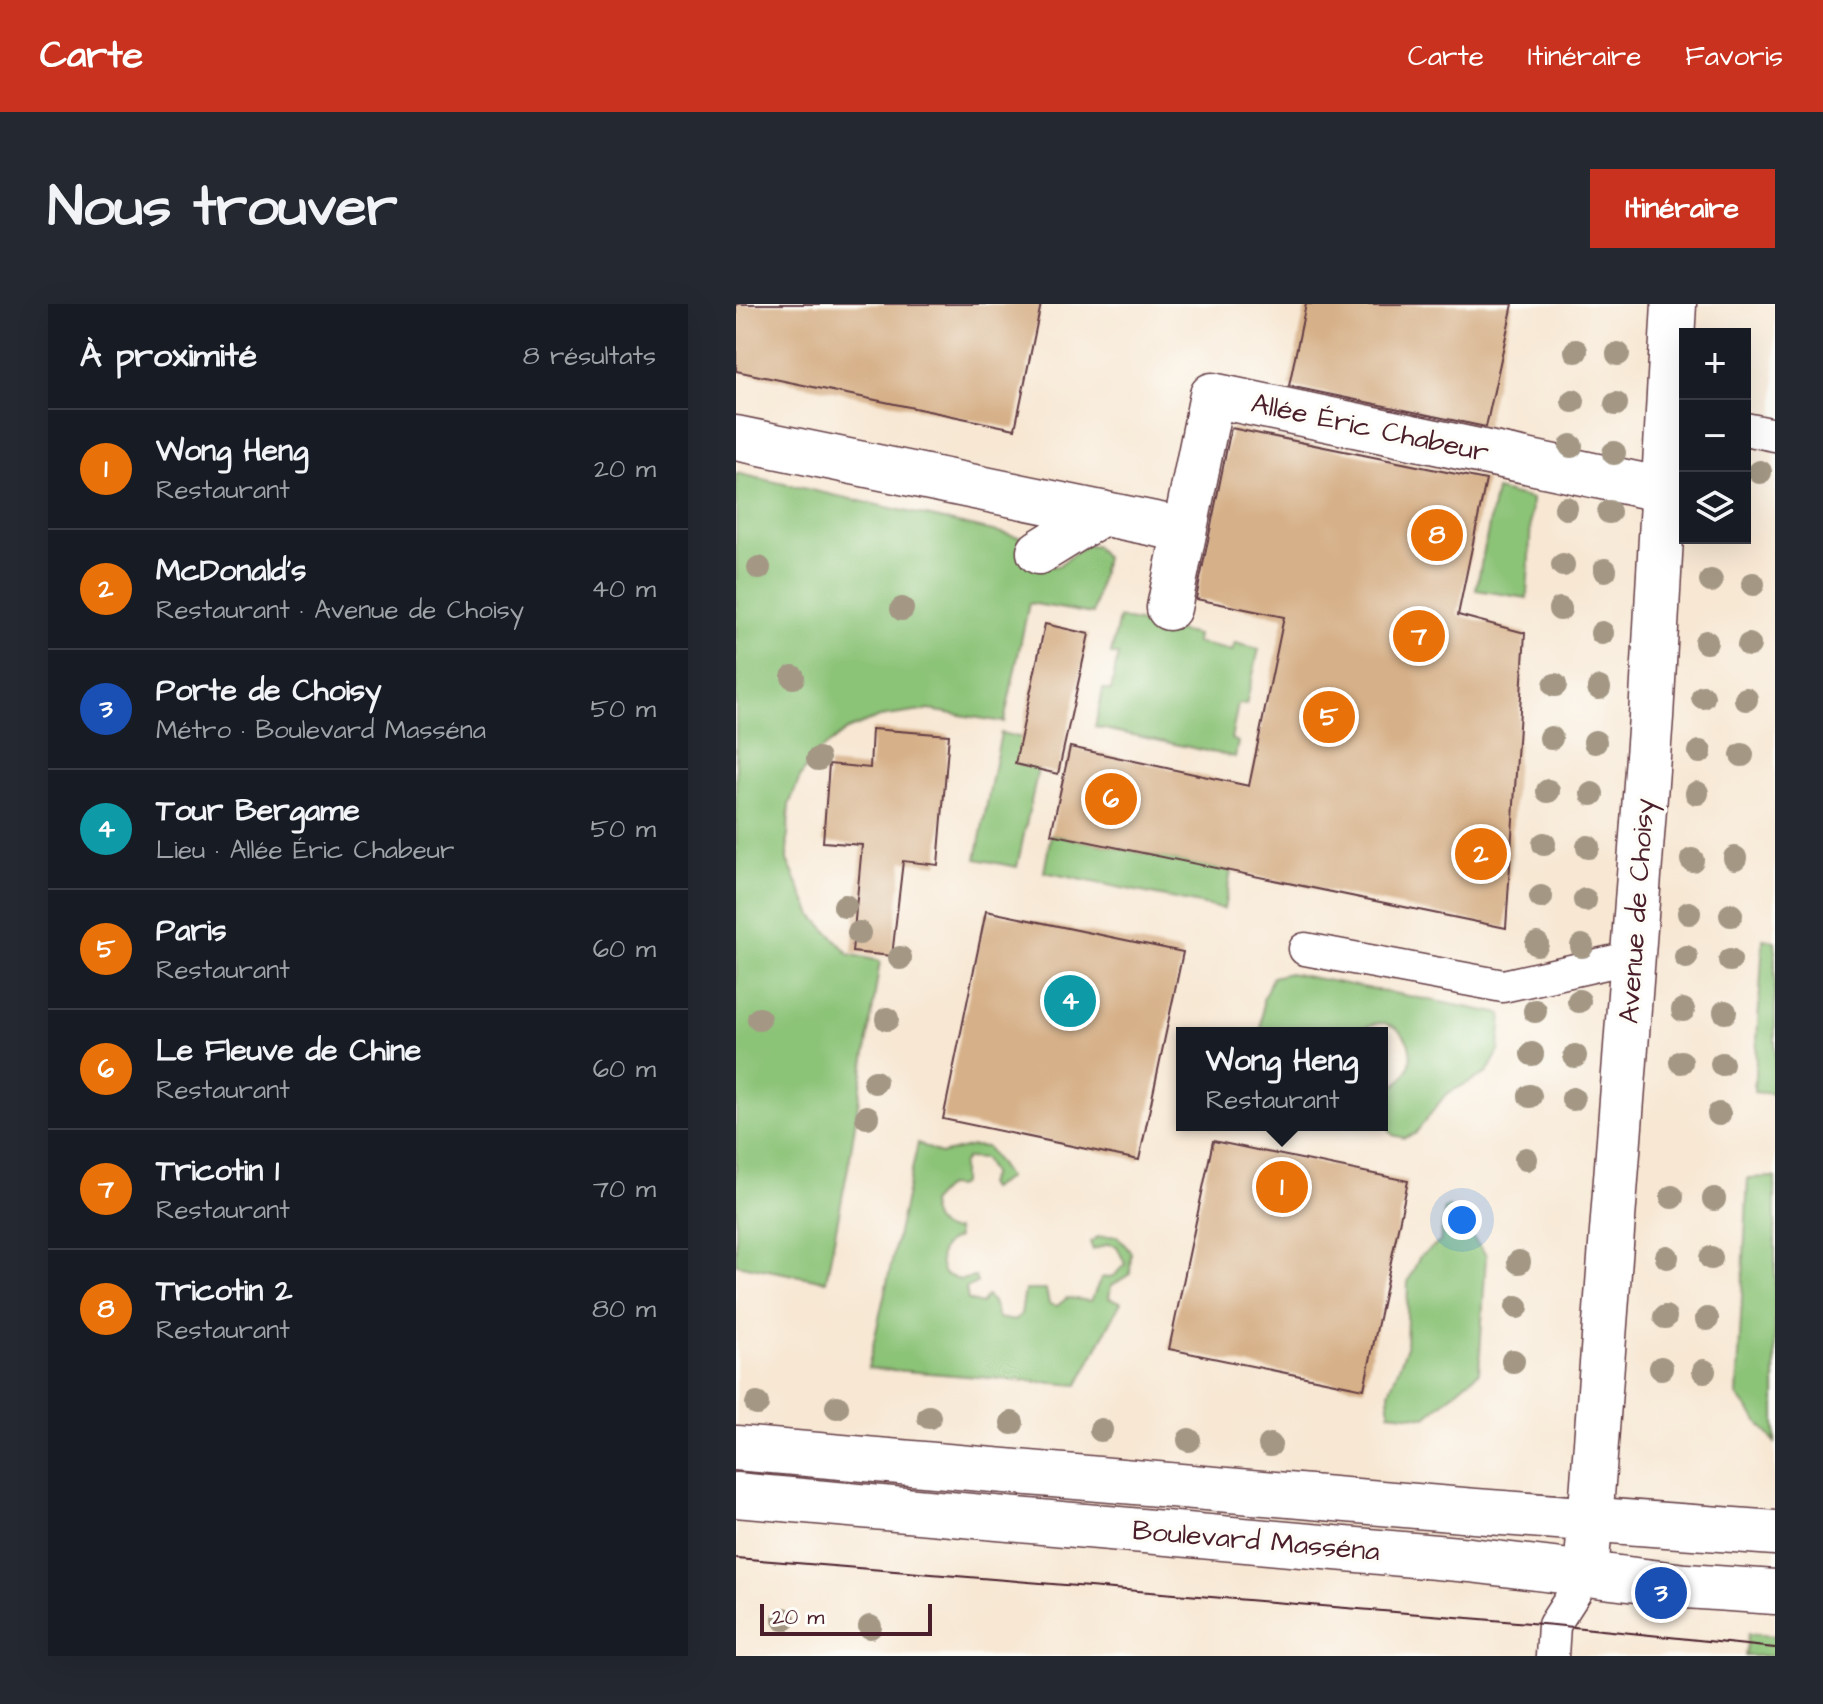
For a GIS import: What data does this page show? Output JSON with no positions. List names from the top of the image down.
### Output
{
  "streets": {
    "main road": ["Allée Éric Chabeur", "Avenue de Choisy", "Boulevard Masséna"]
  },
  "crossings": [
    ["Allée Éric Chabeur", "Avenue de Choisy"],
    ["Avenue de Choisy", "Boulevard Masséna"]
  ],
  "scale_bar": "20 m",
  "page": {
    "header": "Carte",
    "nav": ["Carte", "Itinéraire", "Favoris"],
    "title": "Nous trouver",
    "buttons": "Itinéraire",
    "heading": ["À proximité", "8 résultats"],
    "map_buttons": ["+", "−"],
    "list": [
      {
        "mark": "1",
        "name": "Wong Heng",
        "note": "Restaurant",
        "value": "20 m"
      },
      {
        "mark": "2",
        "name": "McDonald's",
        "note": "Restaurant · Avenue de Choisy",
        "value": "40 m"
      },
      {
        "mark": "3",
        "name": "Porte de Choisy",
        "note": "Métro · Boulevard Masséna",
        "value": "50 m"
      },
      {
        "mark": "4",
        "name": "Tour Bergame",
        "note": "Lieu · Allée Éric Chabeur",
        "value": "50 m"
      },
      {
        "mark": "5",
        "name": "Paris",
        "note": "Restaurant",
        "value": "60 m"
      },
      {
        "mark": "6",
        "name": "Le Fleuve de Chine",
        "note": "Restaurant",
        "value": "60 m"
      },
      {
        "mark": "7",
        "name": "Tricotin 1",
        "note": "Restaurant",
        "value": "70 m"
      },
      {
        "mark": "8",
        "name": "Tricotin 2",
        "note": "Restaurant",
        "value": "80 m"
      }
    ],
    "pins": [
      "8",
      "7",
      "5",
      "6",
      "2",
      "4",
      "1",
      "3"
    ],
    "popup": ["Wong Heng", "Restaurant"],
    "scale": "20 m"
  }
}
